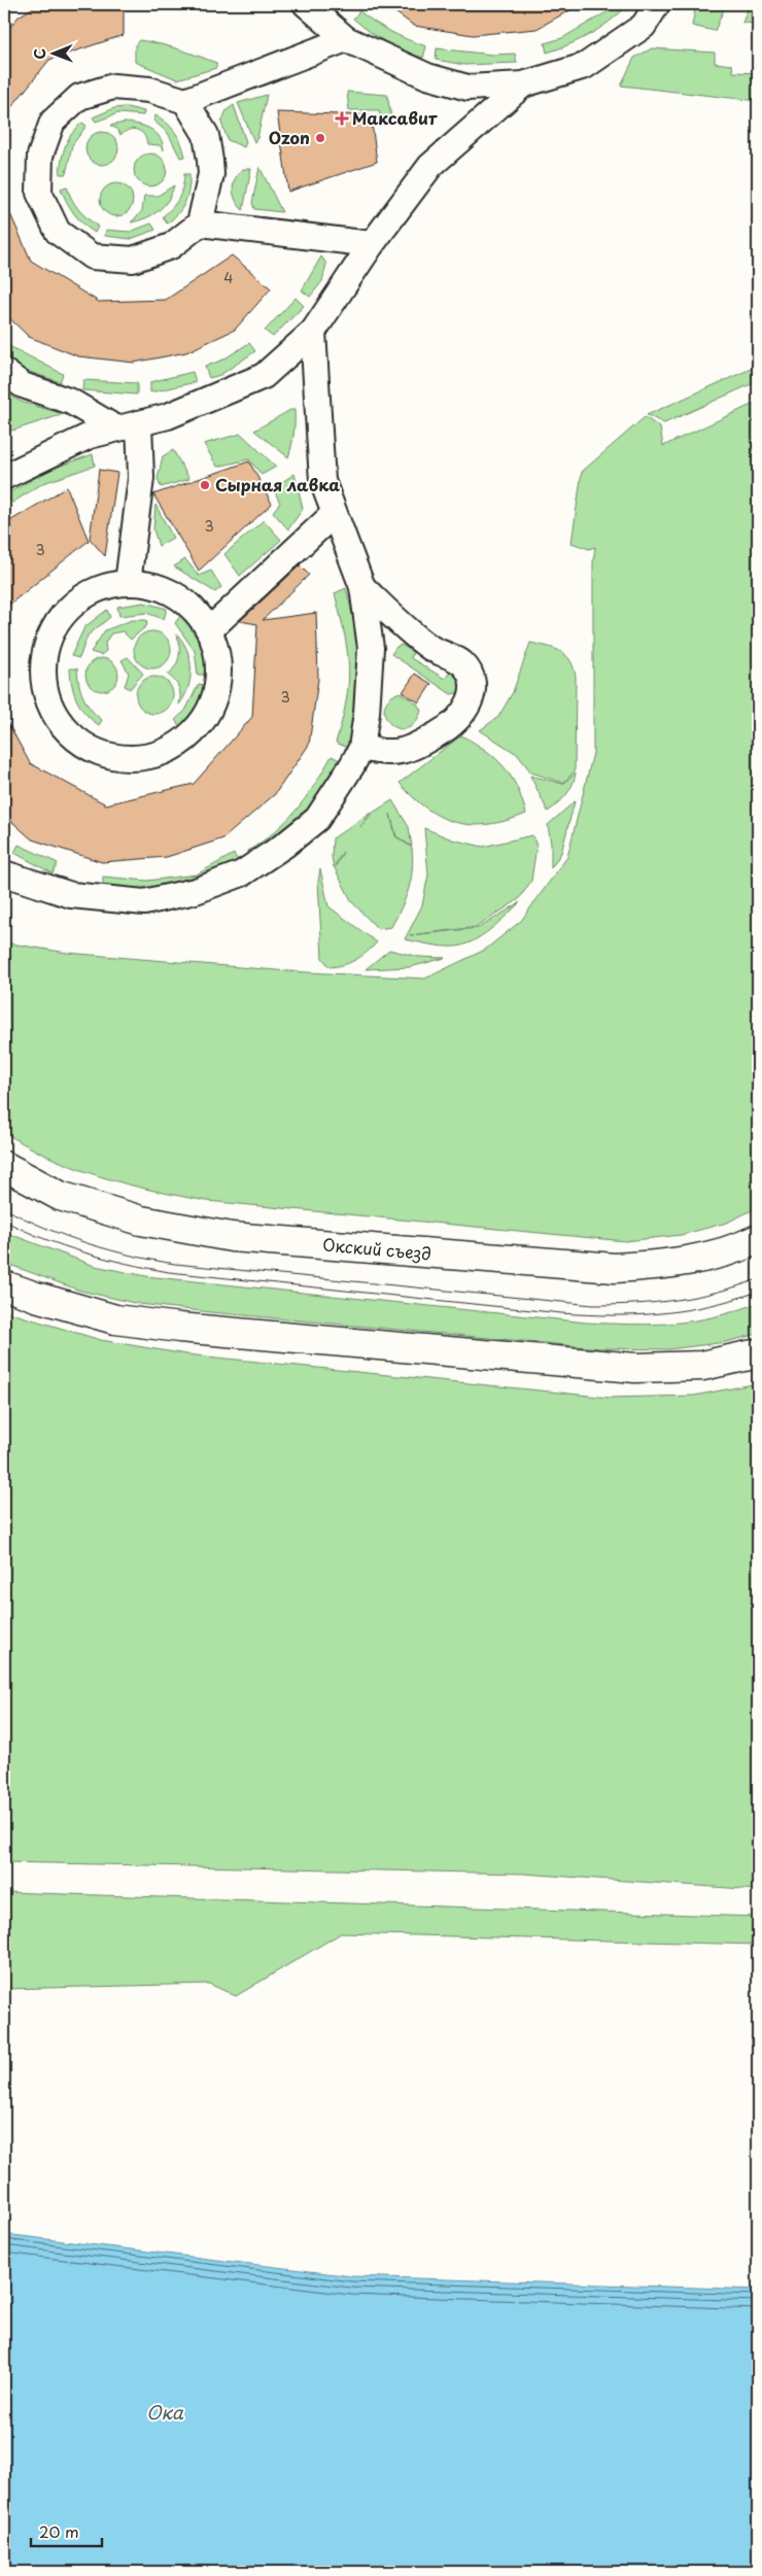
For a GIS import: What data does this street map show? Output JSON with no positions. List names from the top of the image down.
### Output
{
  "streets": {
    "main road": ["Окский съезд"]
  },
  "water": ["Ока"],
  "places": {
    "health": ["Максавит"],
    "other": ["Ozon", "Сырная лавка"]
  },
  "house_numbers": [
    "4",
    "3",
    "3",
    "3"
  ],
  "scale_bar": "20 m",
  "north": "left"
}
